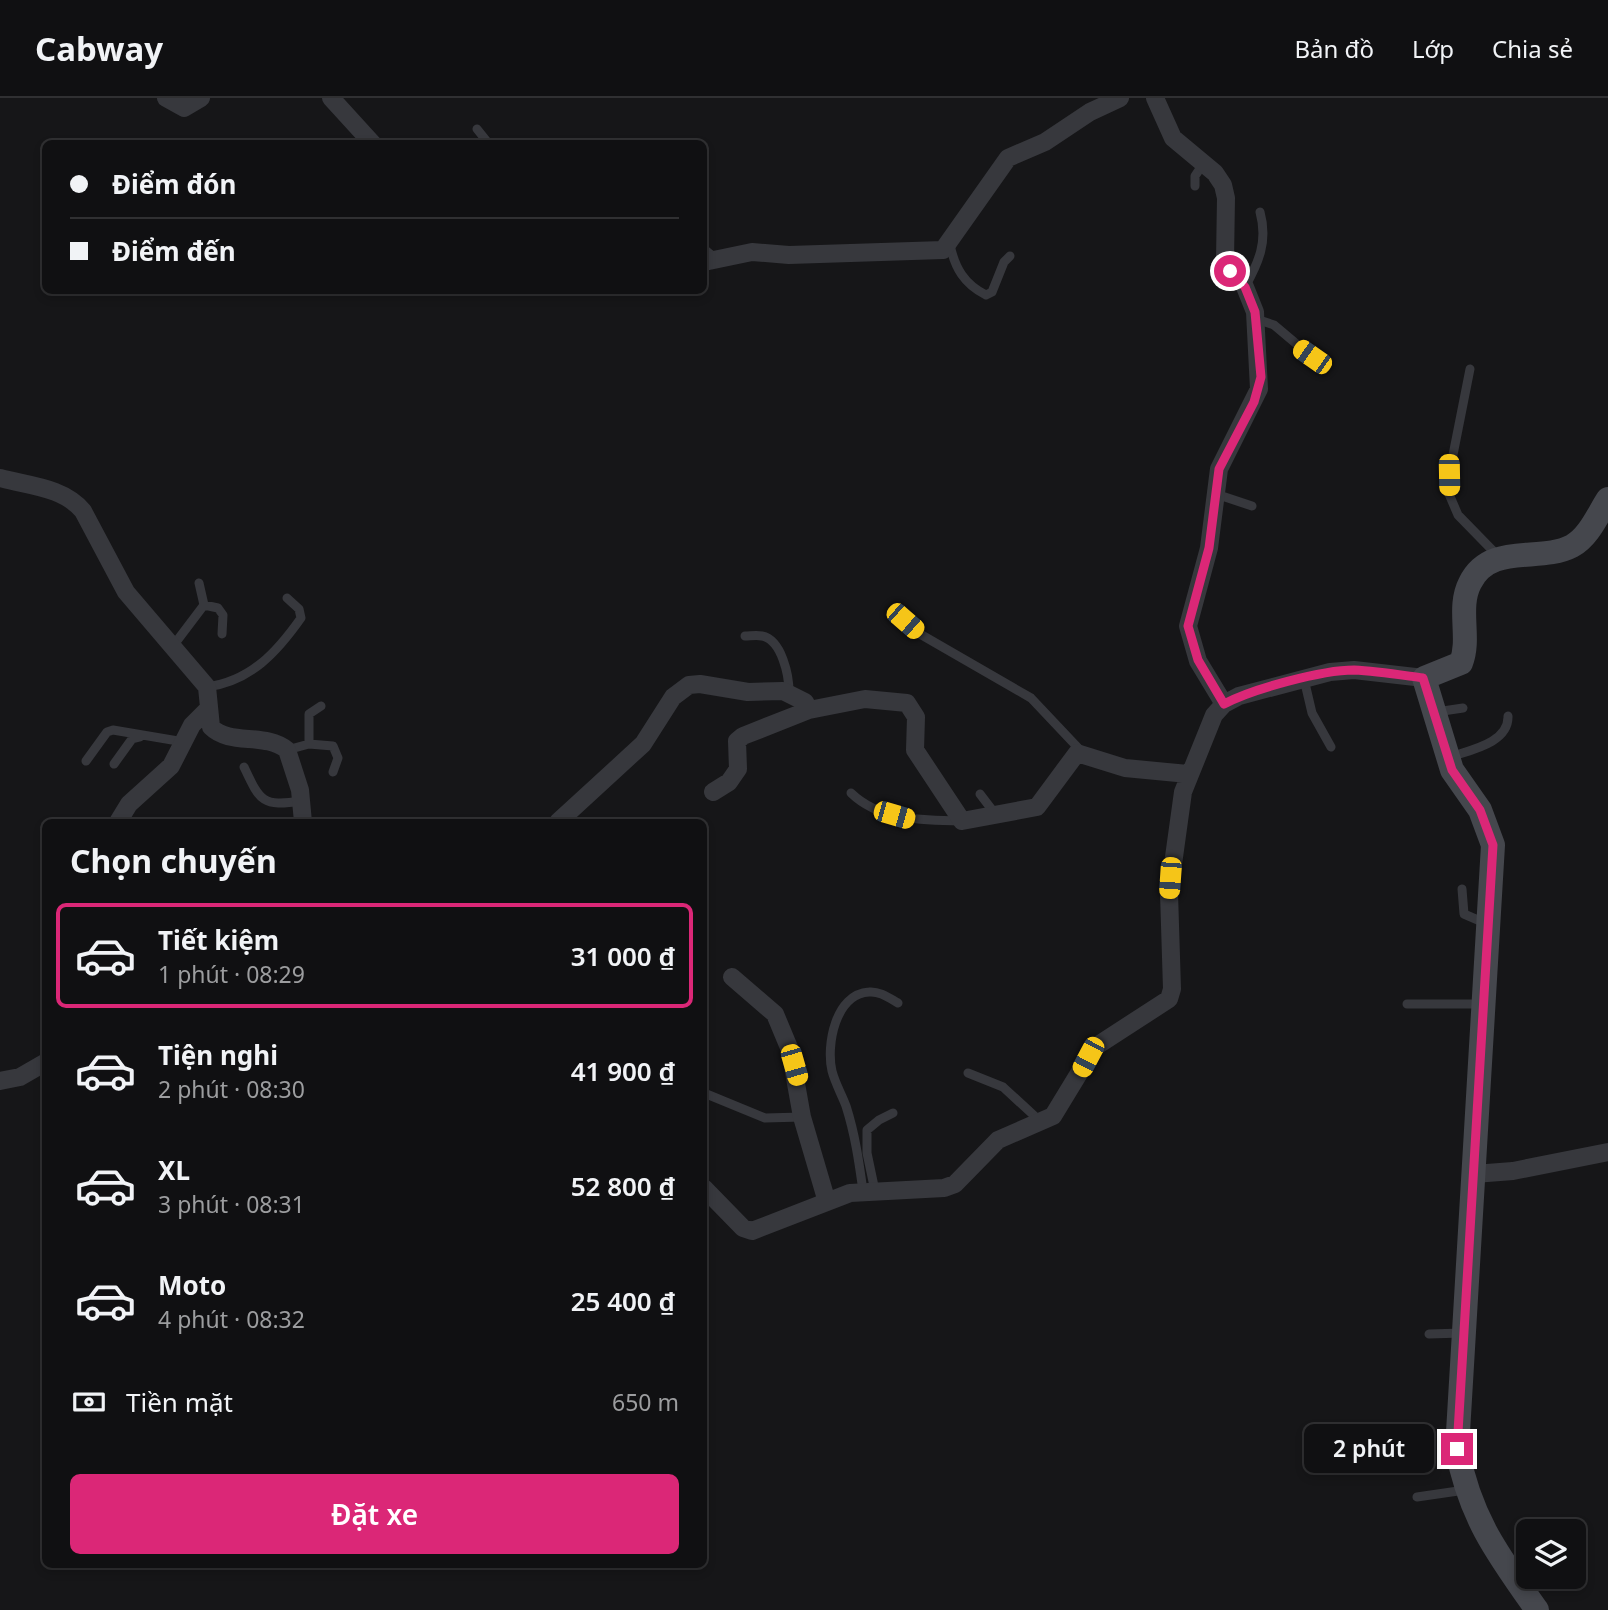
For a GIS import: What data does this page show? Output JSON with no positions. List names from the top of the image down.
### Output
{
  "page": {
    "header": "Cabway",
    "nav": ["Bản đồ", "Lớp", "Chia sẻ"],
    "banner": ["Điểm đón", "Điểm đến"],
    "heading": "Chọn chuyến",
    "list": [
      {
        "name": "Tiết kiệm",
        "note": "1 phút · 08:29",
        "value": "31 000 ₫"
      },
      {
        "name": "Tiện nghi",
        "note": "2 phút · 08:30",
        "value": "41 900 ₫"
      },
      {
        "name": "XL",
        "note": "3 phút · 08:31",
        "value": "52 800 ₫"
      },
      {
        "name": "Moto",
        "note": "4 phút · 08:32",
        "value": "25 400 ₫"
      }
    ],
    "pay": ["Tiền mặt", "650 m"],
    "bubble": "2 phút",
    "buttons": "Đặt xe"
  }
}
